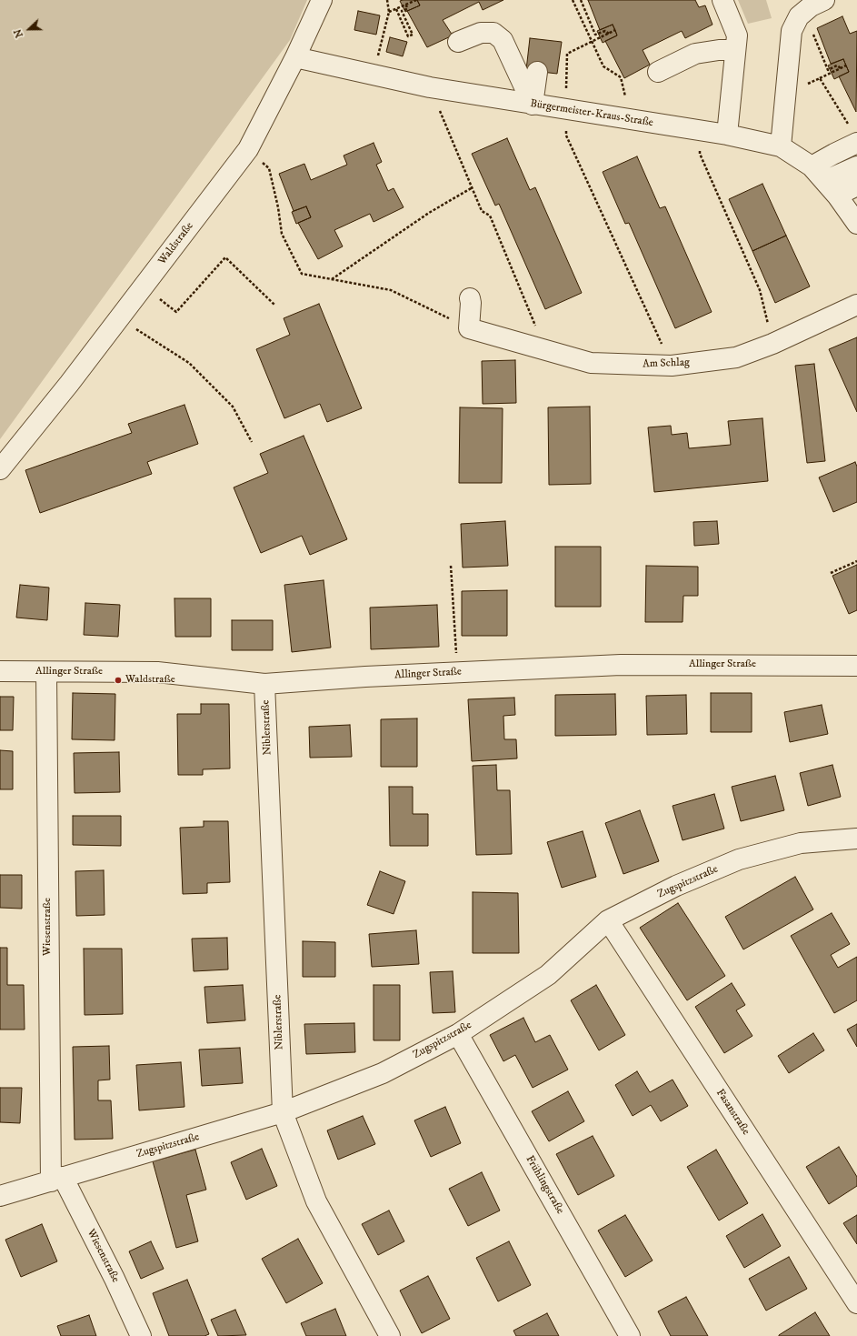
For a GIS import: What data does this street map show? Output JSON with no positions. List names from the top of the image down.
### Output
{
  "streets": {
    "street": [
      "Bürgermeister-Kraus-Straße",
      "Waldstraße",
      "Am Schlag",
      "Allinger Straße",
      "Niblerstraße",
      "Zugspitzstraße",
      "Wiesenstraße",
      "Fasanstraße",
      "Frühlingstraße"
    ]
  },
  "crossings": [
    ["Bürgermeister-Kraus-Straße", "Waldstraße"],
    ["Allinger Straße", "Niblerstraße"],
    ["Allinger Straße", "Wiesenstraße"],
    ["Niblerstraße", "Zugspitzstraße"],
    ["Zugspitzstraße", "Wiesenstraße"],
    ["Zugspitzstraße", "Fasanstraße"],
    ["Zugspitzstraße", "Frühlingstraße"]
  ],
  "places": ["Waldstraße"],
  "north": "left"
}
